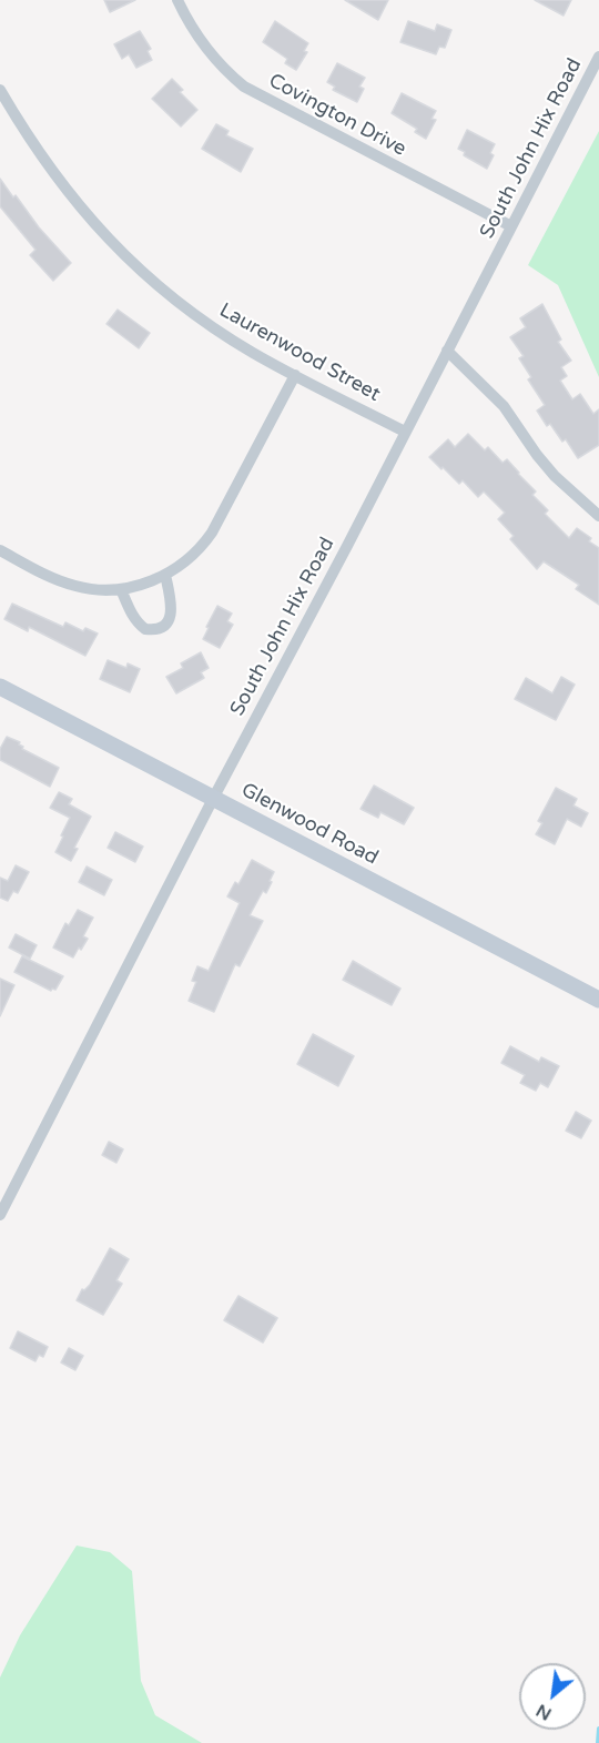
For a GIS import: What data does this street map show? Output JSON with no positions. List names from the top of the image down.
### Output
{
  "streets": {
    "street": [
      "Covington Drive",
      "South John Hix Road",
      "Laurenwood Street",
      "Glenwood Road"
    ]
  },
  "crossings": [
    ["Covington Drive", "South John Hix Road"],
    ["South John Hix Road", "Laurenwood Street"],
    ["South John Hix Road", "Glenwood Road"]
  ],
  "north": "bottom left"
}
